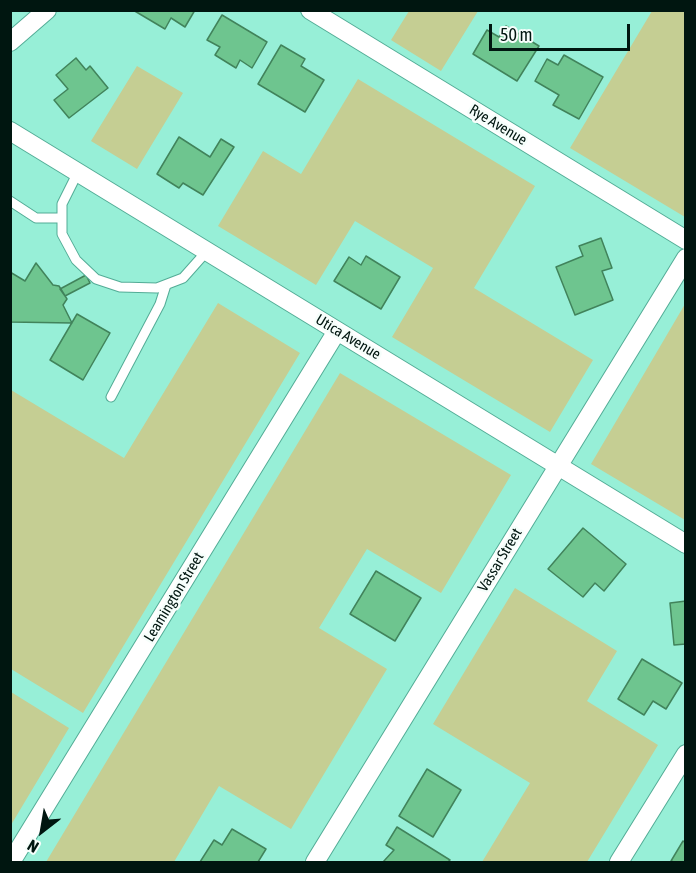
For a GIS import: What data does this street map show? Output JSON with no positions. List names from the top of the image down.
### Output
{
  "streets": {
    "street": [
      "Rye Avenue",
      "Utica Avenue",
      "Vassar Street",
      "Leamington Street"
    ]
  },
  "crossings": [
    ["Utica Avenue", "Vassar Street"],
    ["Utica Avenue", "Leamington Street"]
  ],
  "scale_bar": "50 m",
  "north": "bottom left"
}
